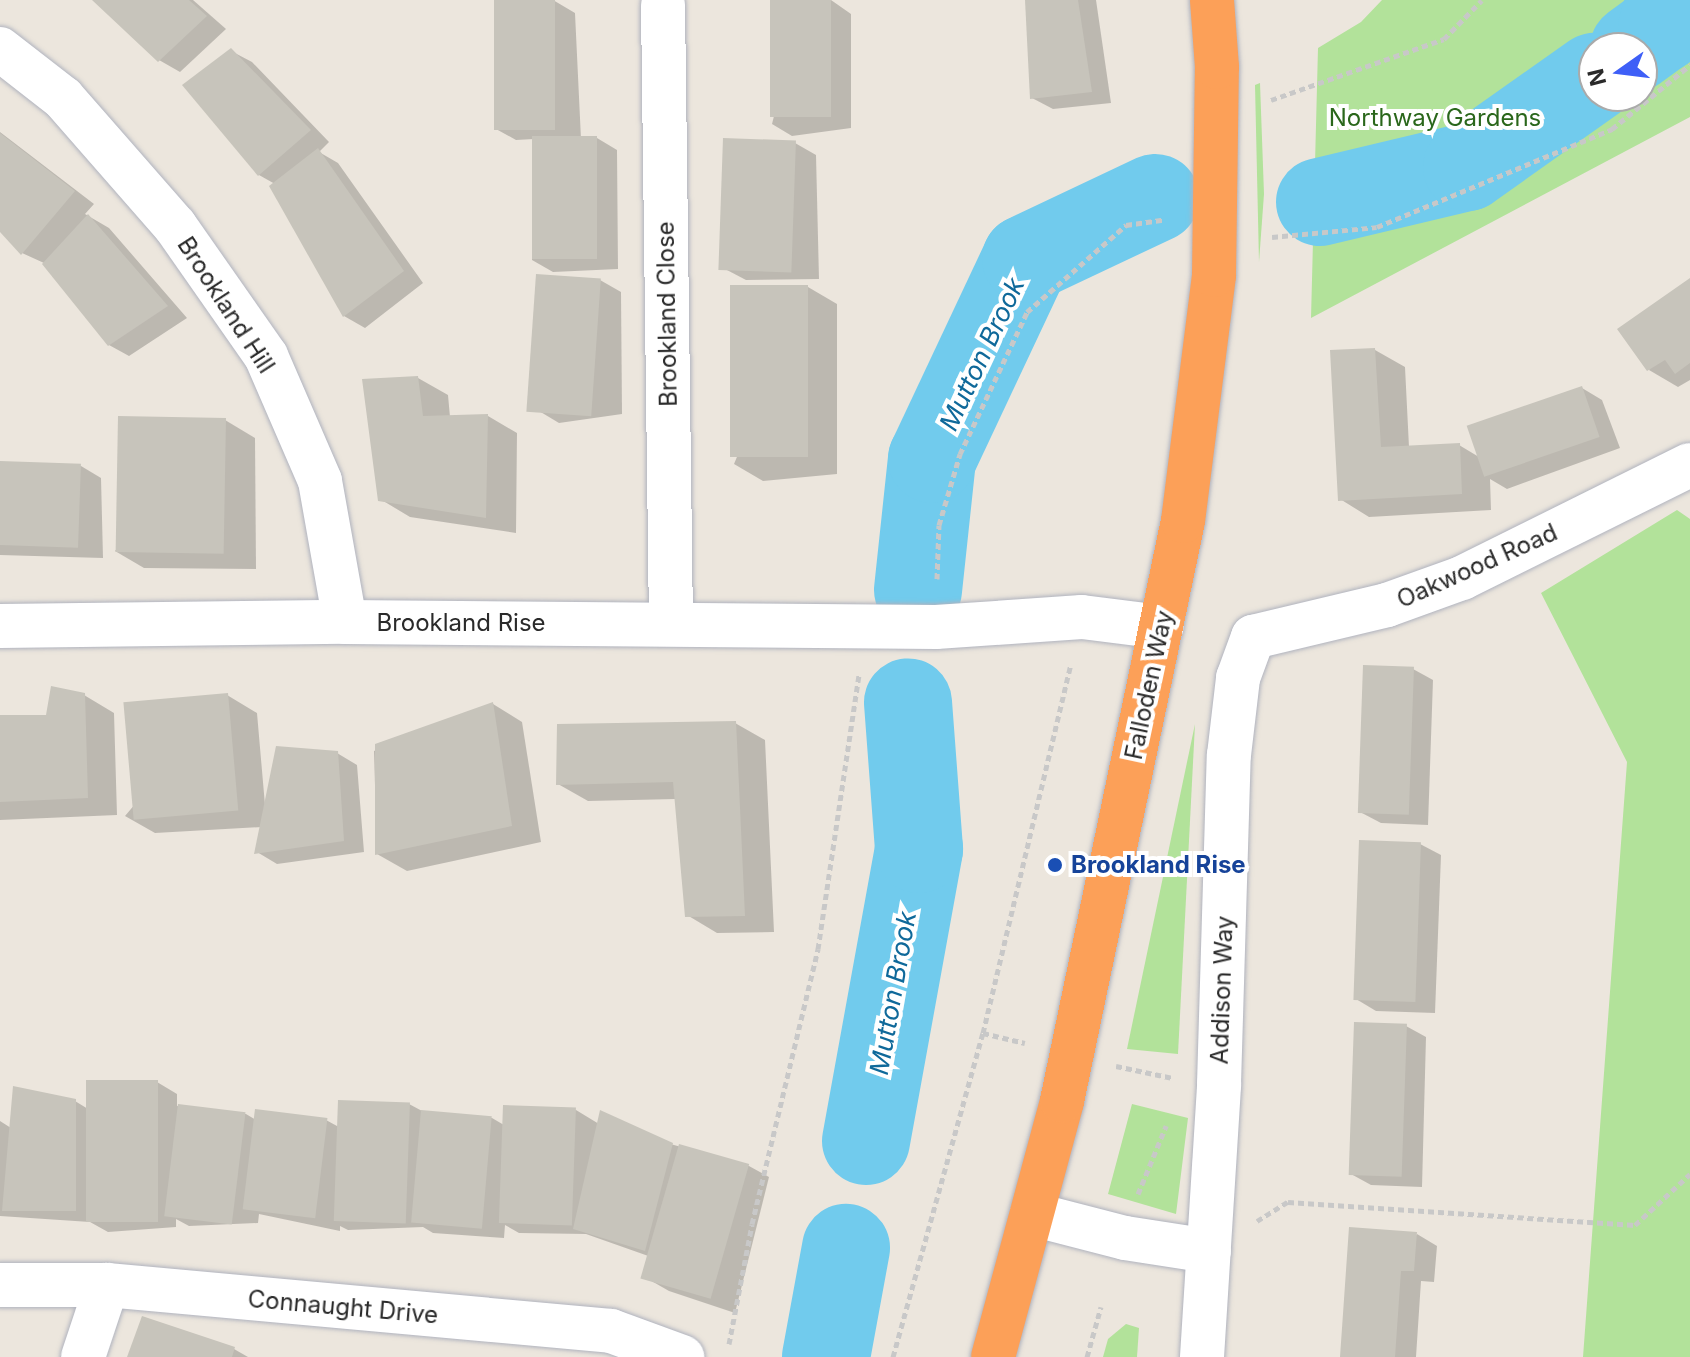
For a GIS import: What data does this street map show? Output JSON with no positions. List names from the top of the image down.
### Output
{
  "streets": {
    "highway": ["Falloden Way"],
    "street": [
      "Brookland Hill",
      "Brookland Close",
      "Oakwood Road",
      "Brookland Rise",
      "Addison Way",
      "Connaught Drive"
    ]
  },
  "crossings": [
    ["Brookland Hill", "Brookland Rise"],
    ["Brookland Close", "Brookland Rise"],
    ["Oakwood Road", "Addison Way"],
    ["Brookland Rise", "Falloden Way"]
  ],
  "water": ["Mutton Brook"],
  "parks": ["Northway Gardens"],
  "places": ["Brookland Rise"],
  "north": "left"
}
